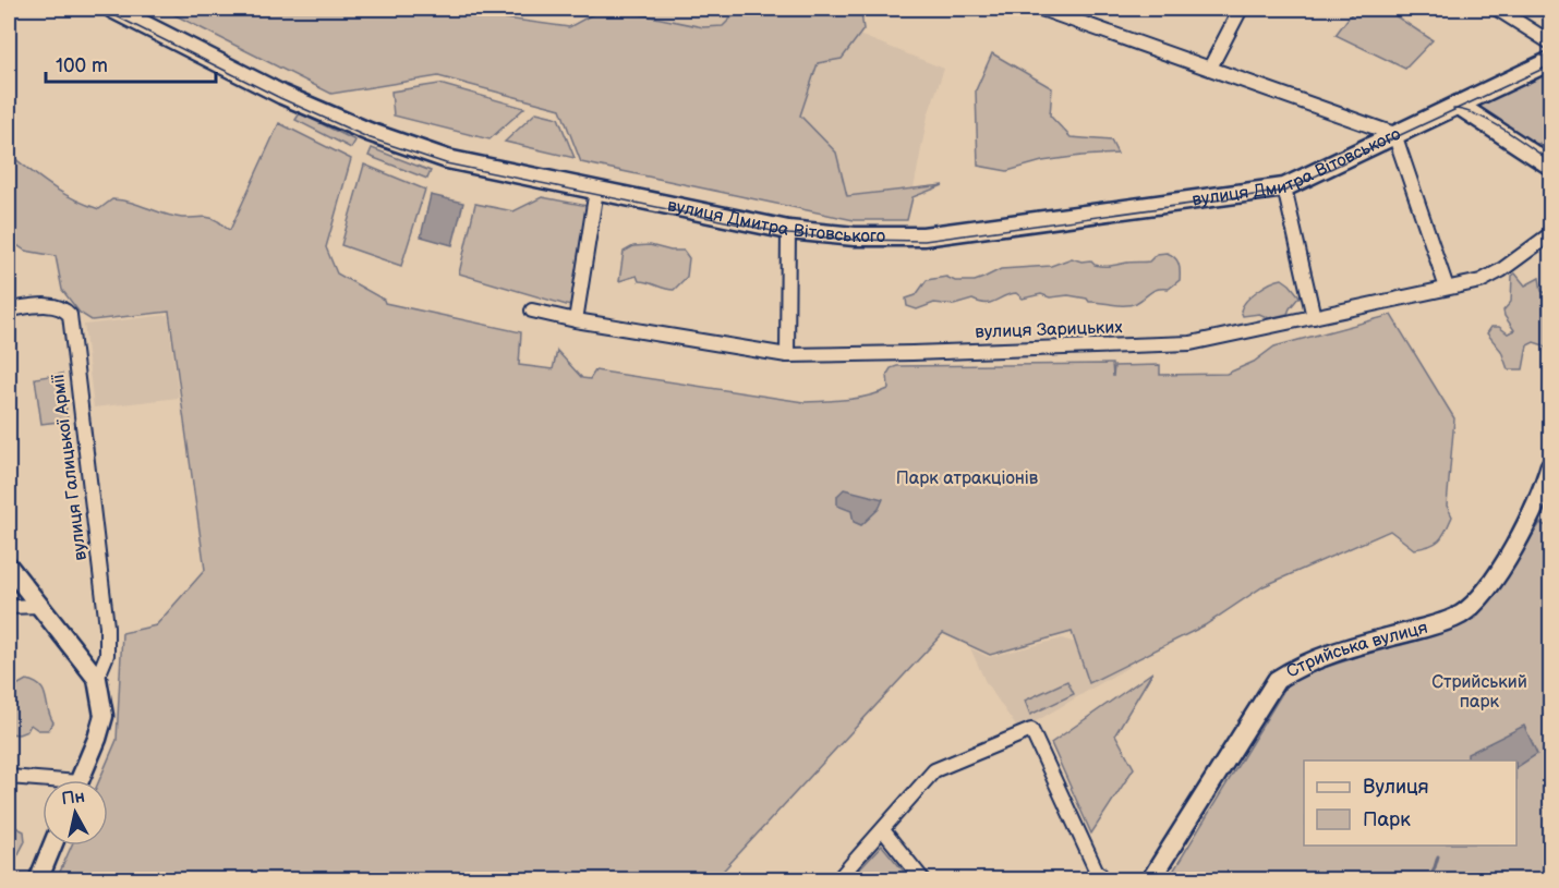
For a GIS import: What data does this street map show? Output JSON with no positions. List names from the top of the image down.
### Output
{
  "streets": {
    "main road": ["вулиця Дмитра Вітовського", "Стрийська вулиця"],
    "street": ["вулиця Зарицьких", "вулиця Галицької Армії"]
  },
  "parks": ["Парк атракціонів", "Стрийський парк"],
  "legend": ["Вулиця", "Парк"],
  "scale_bar": "100 m",
  "north": "top"
}
